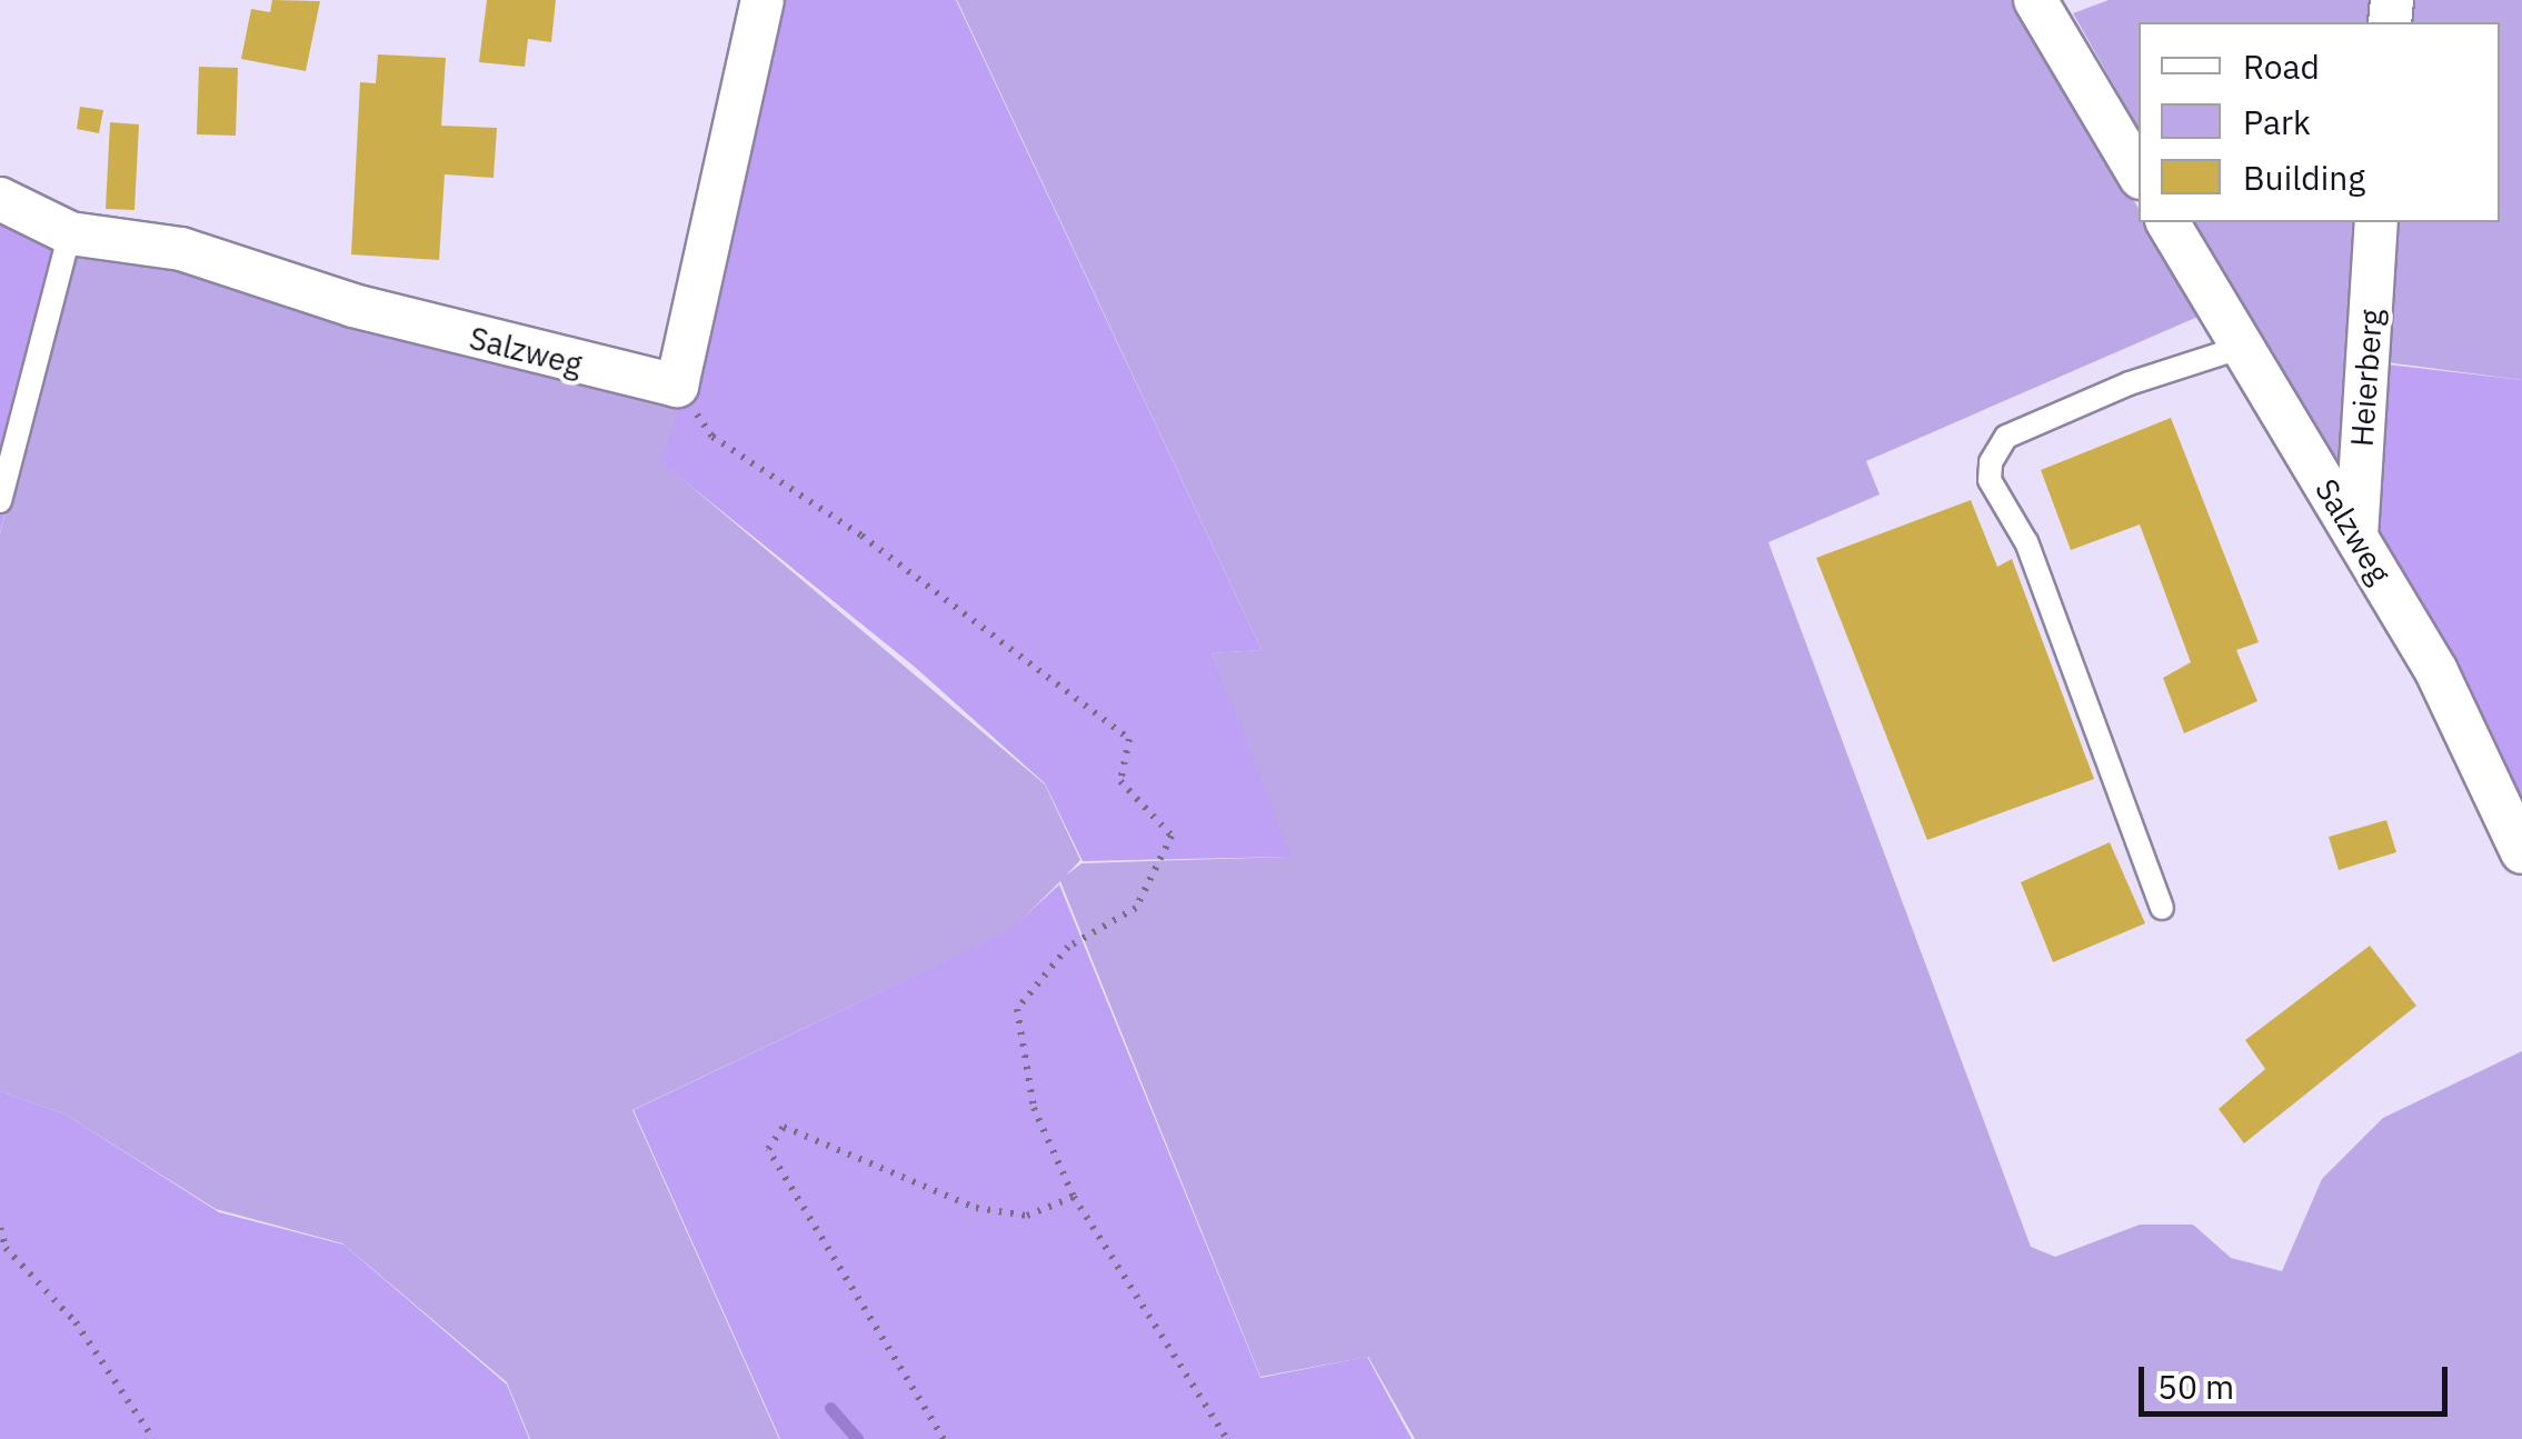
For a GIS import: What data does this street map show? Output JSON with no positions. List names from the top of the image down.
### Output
{
  "streets": {
    "street": ["Salzweg", "Heierberg"]
  },
  "crossings": [
    ["Salzweg", "Heierberg"]
  ],
  "legend": ["Road", "Park", "Building"],
  "scale_bar": "50 m"
}
